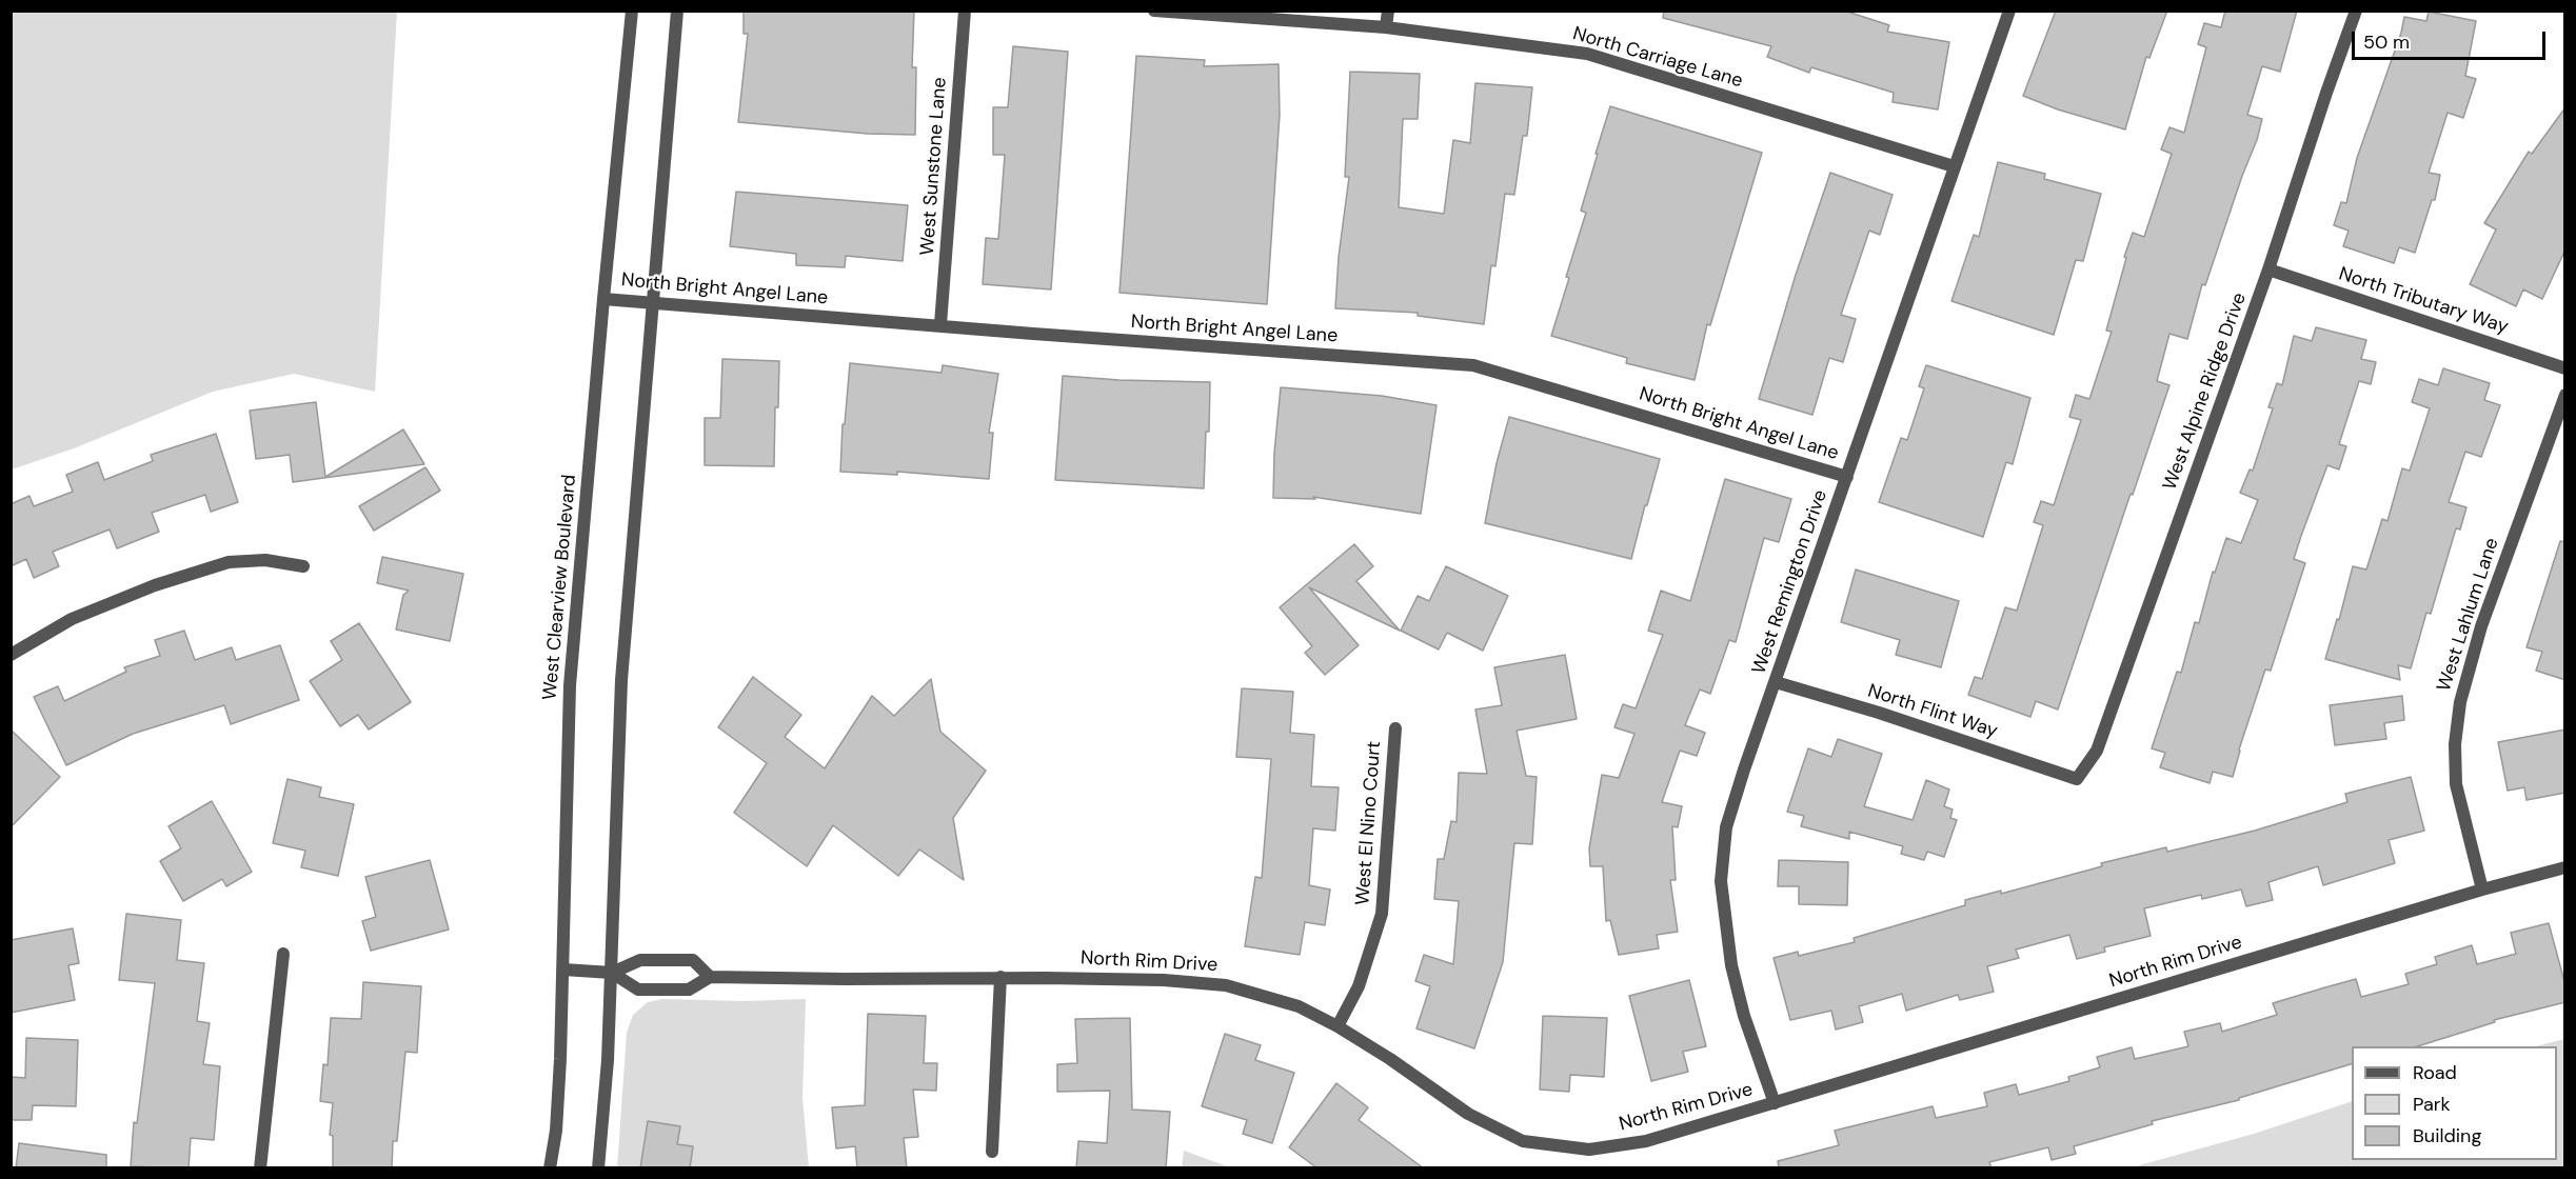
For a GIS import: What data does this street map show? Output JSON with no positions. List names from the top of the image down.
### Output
{
  "streets": {
    "street": [
      "North Carriage Lane",
      "West Sunstone Lane",
      "North Bright Angel Lane",
      "North Tributary Way",
      "West Alpine Ridge Drive",
      "West Remington Drive",
      "West Clearview Boulevard",
      "West Lahlum Lane",
      "North Flint Way",
      "West El Nino Court",
      "North Rim Drive"
    ]
  },
  "crossings": [
    ["North Carriage Lane", "West Remington Drive"],
    ["West Sunstone Lane", "North Bright Angel Lane"],
    ["North Bright Angel Lane", "West Remington Drive"],
    ["North Bright Angel Lane", "West Clearview Boulevard"],
    ["North Tributary Way", "West Alpine Ridge Drive"],
    ["West Alpine Ridge Drive", "North Flint Way"],
    ["West Remington Drive", "North Flint Way"],
    ["West Remington Drive", "North Rim Drive"],
    ["West Clearview Boulevard", "North Rim Drive"],
    ["West Lahlum Lane", "North Rim Drive"],
    ["West El Nino Court", "North Rim Drive"]
  ],
  "legend": ["Road", "Park", "Building"],
  "scale_bar": "50 m"
}
